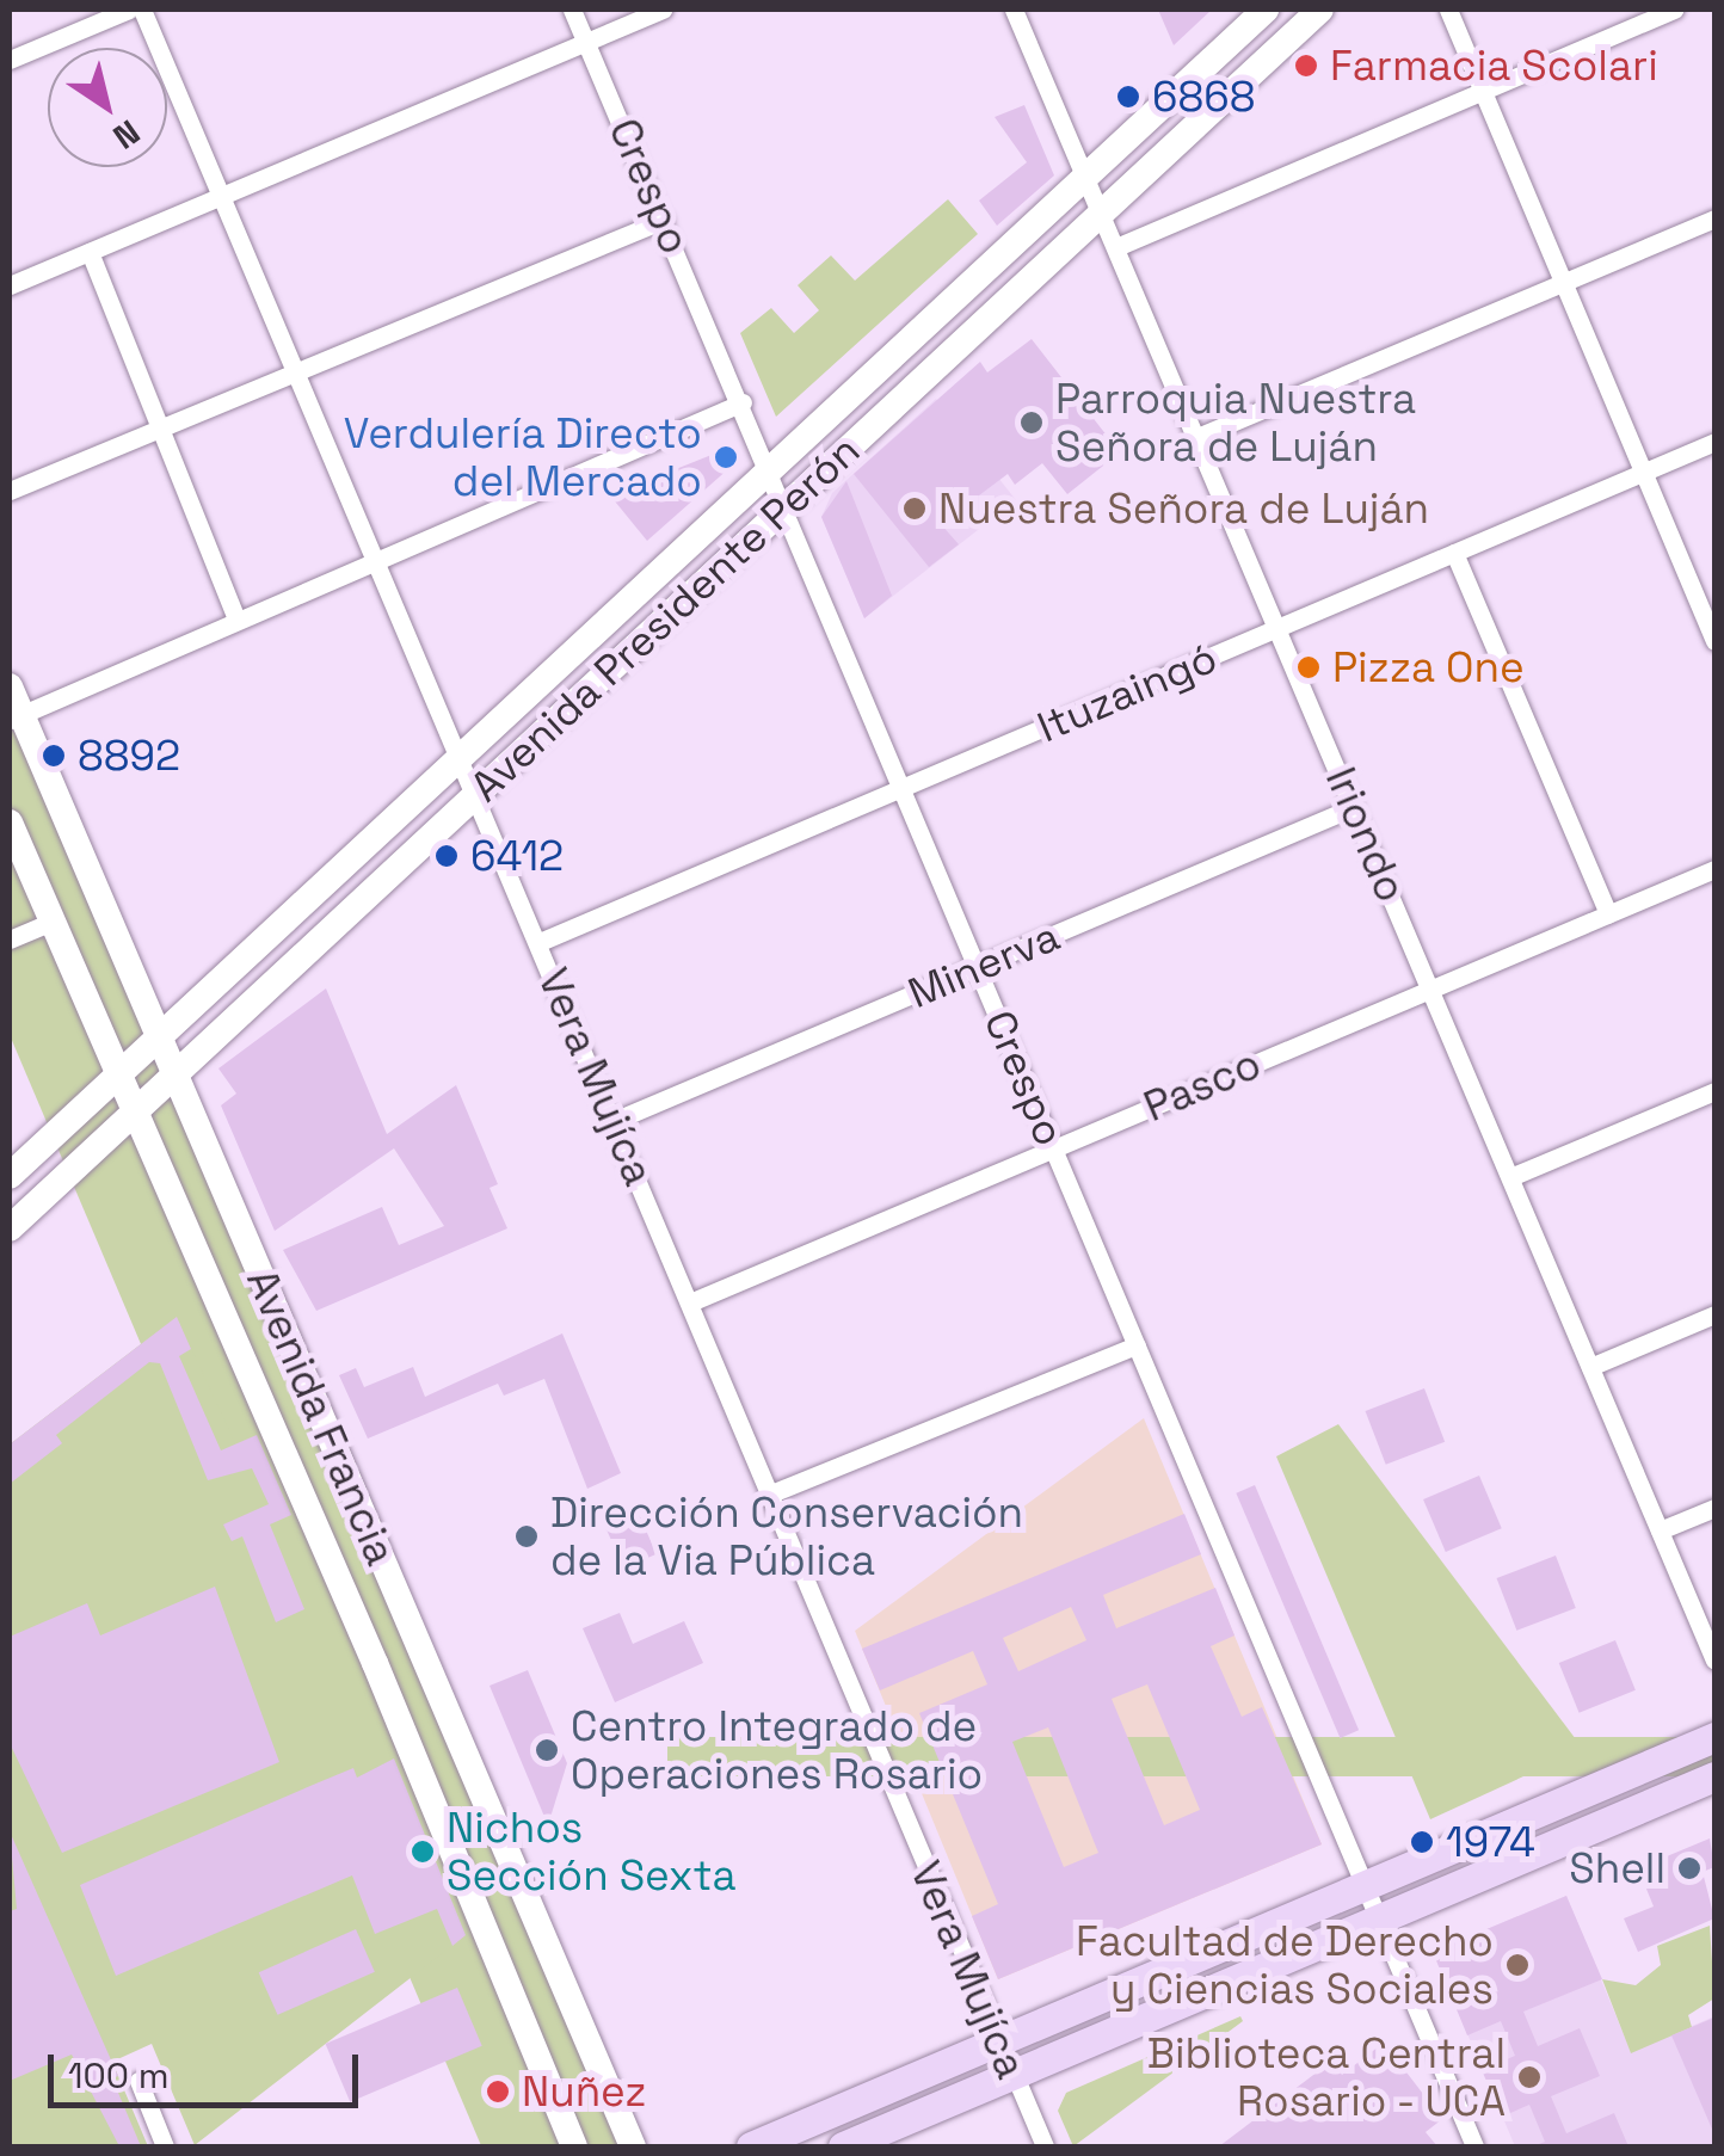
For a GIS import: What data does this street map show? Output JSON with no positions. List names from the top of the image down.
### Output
{
  "streets": {
    "main road": ["Avenida Presidente Perón", "Avenida Francia"],
    "street": [
      "Crespo",
      "Ituzaingó",
      "Iriondo",
      "Minerva",
      "Vera Mujíca",
      "Pasco"
    ]
  },
  "crossings": [
    ["Crespo", "Avenida Presidente Perón"],
    ["Crespo", "Ituzaingó"],
    ["Crespo", "Minerva"],
    ["Crespo", "Pasco"],
    ["Avenida Presidente Perón", "Iriondo"],
    ["Avenida Presidente Perón", "Vera Mujíca"],
    ["Avenida Presidente Perón", "Avenida Francia"],
    ["Ituzaingó", "Iriondo"],
    ["Ituzaingó", "Vera Mujíca"],
    ["Iriondo", "Minerva"],
    ["Iriondo", "Pasco"],
    ["Minerva", "Vera Mujíca"],
    ["Vera Mujíca", "Pasco"]
  ],
  "places": [
    "Farmacia Scolari",
    "6868",
    "Parroquia Nuestra Señora de Luján",
    "Verdulería Directo del Mercado",
    "Nuestra Señora de Luján",
    "Pizza One",
    "8892",
    "6412",
    "Dirección Conservación de la Via Pública",
    "Centro Integrado de Operaciones Rosario",
    "1974",
    "Nichos Sección Sexta",
    "Shell",
    "Facultad de Derecho y Ciencias Sociales",
    "Biblioteca Central Rosario - UCA",
    "Nuñez"
  ],
  "scale_bar": "100 m",
  "north": "bottom right"
}
